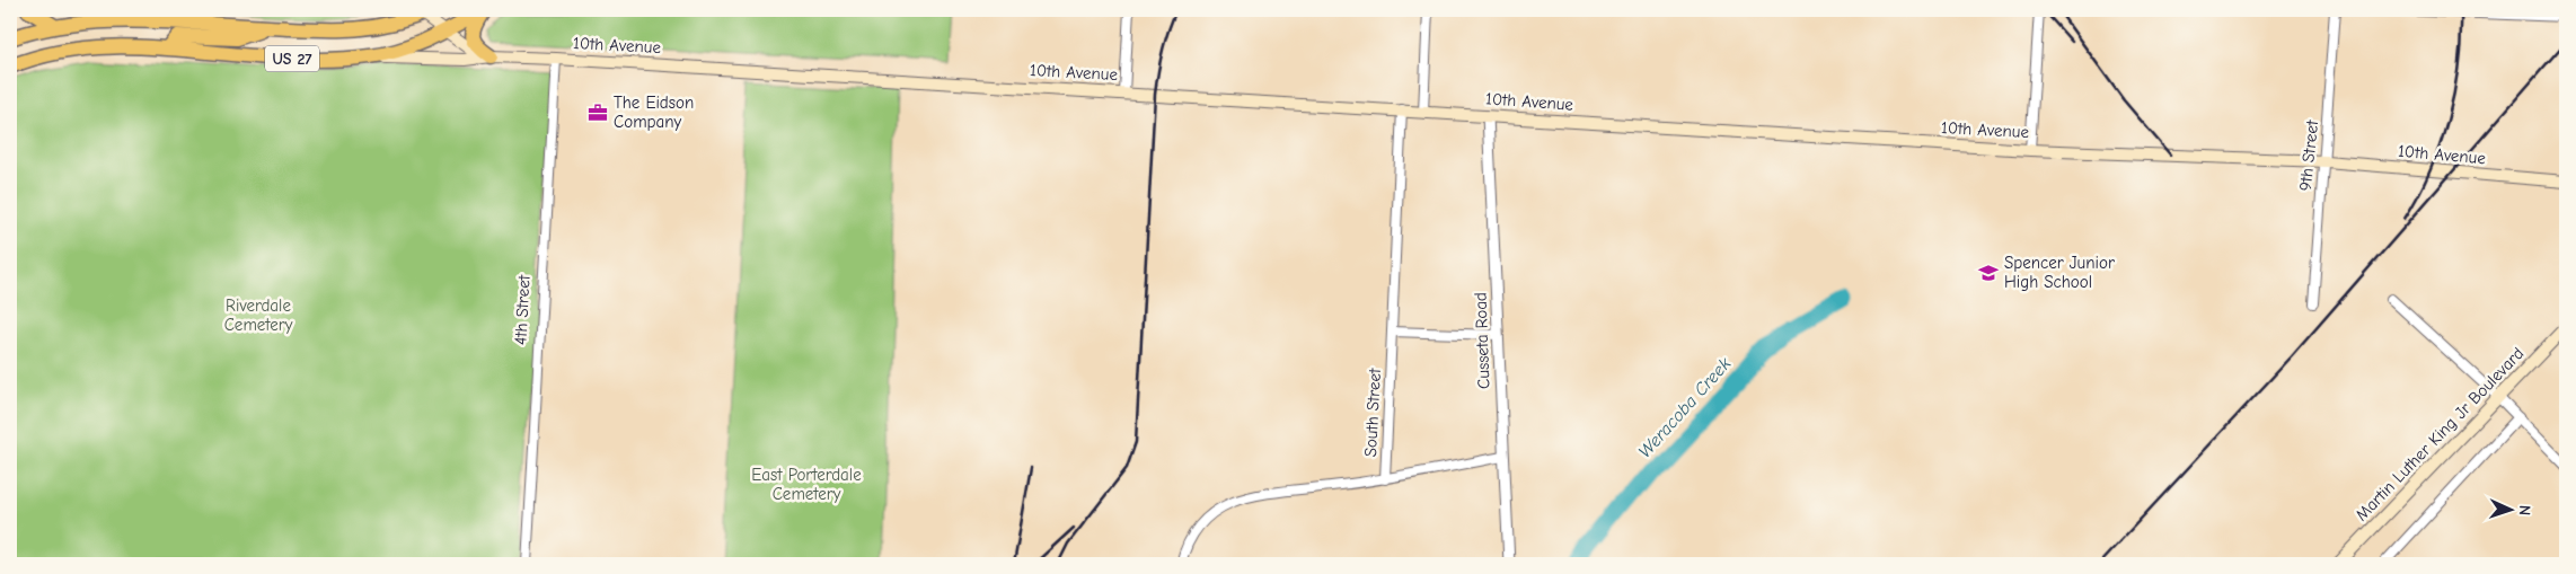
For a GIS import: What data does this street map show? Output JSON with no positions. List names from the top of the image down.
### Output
{
  "streets": {
    "highway": ["US 27"],
    "main road": ["10th Avenue", "Martin Luther King Jr Boulevard"],
    "street": [
      "9th Street",
      "4th Street",
      "Cusseta Road",
      "South Street"
    ]
  },
  "crossings": [
    ["10th Avenue", "US 27"],
    ["10th Avenue", "9th Street"],
    ["10th Avenue", "4th Street"],
    ["10th Avenue", "Cusseta Road"],
    ["10th Avenue", "South Street"]
  ],
  "water": ["Weracoba Creek"],
  "parks": ["Riverdale Cemetery", "East Porterdale Cemetery"],
  "places": {
    "office": ["The Eidson Company"],
    "school or university": ["Spencer Junior High School"]
  },
  "north": "right"
}
